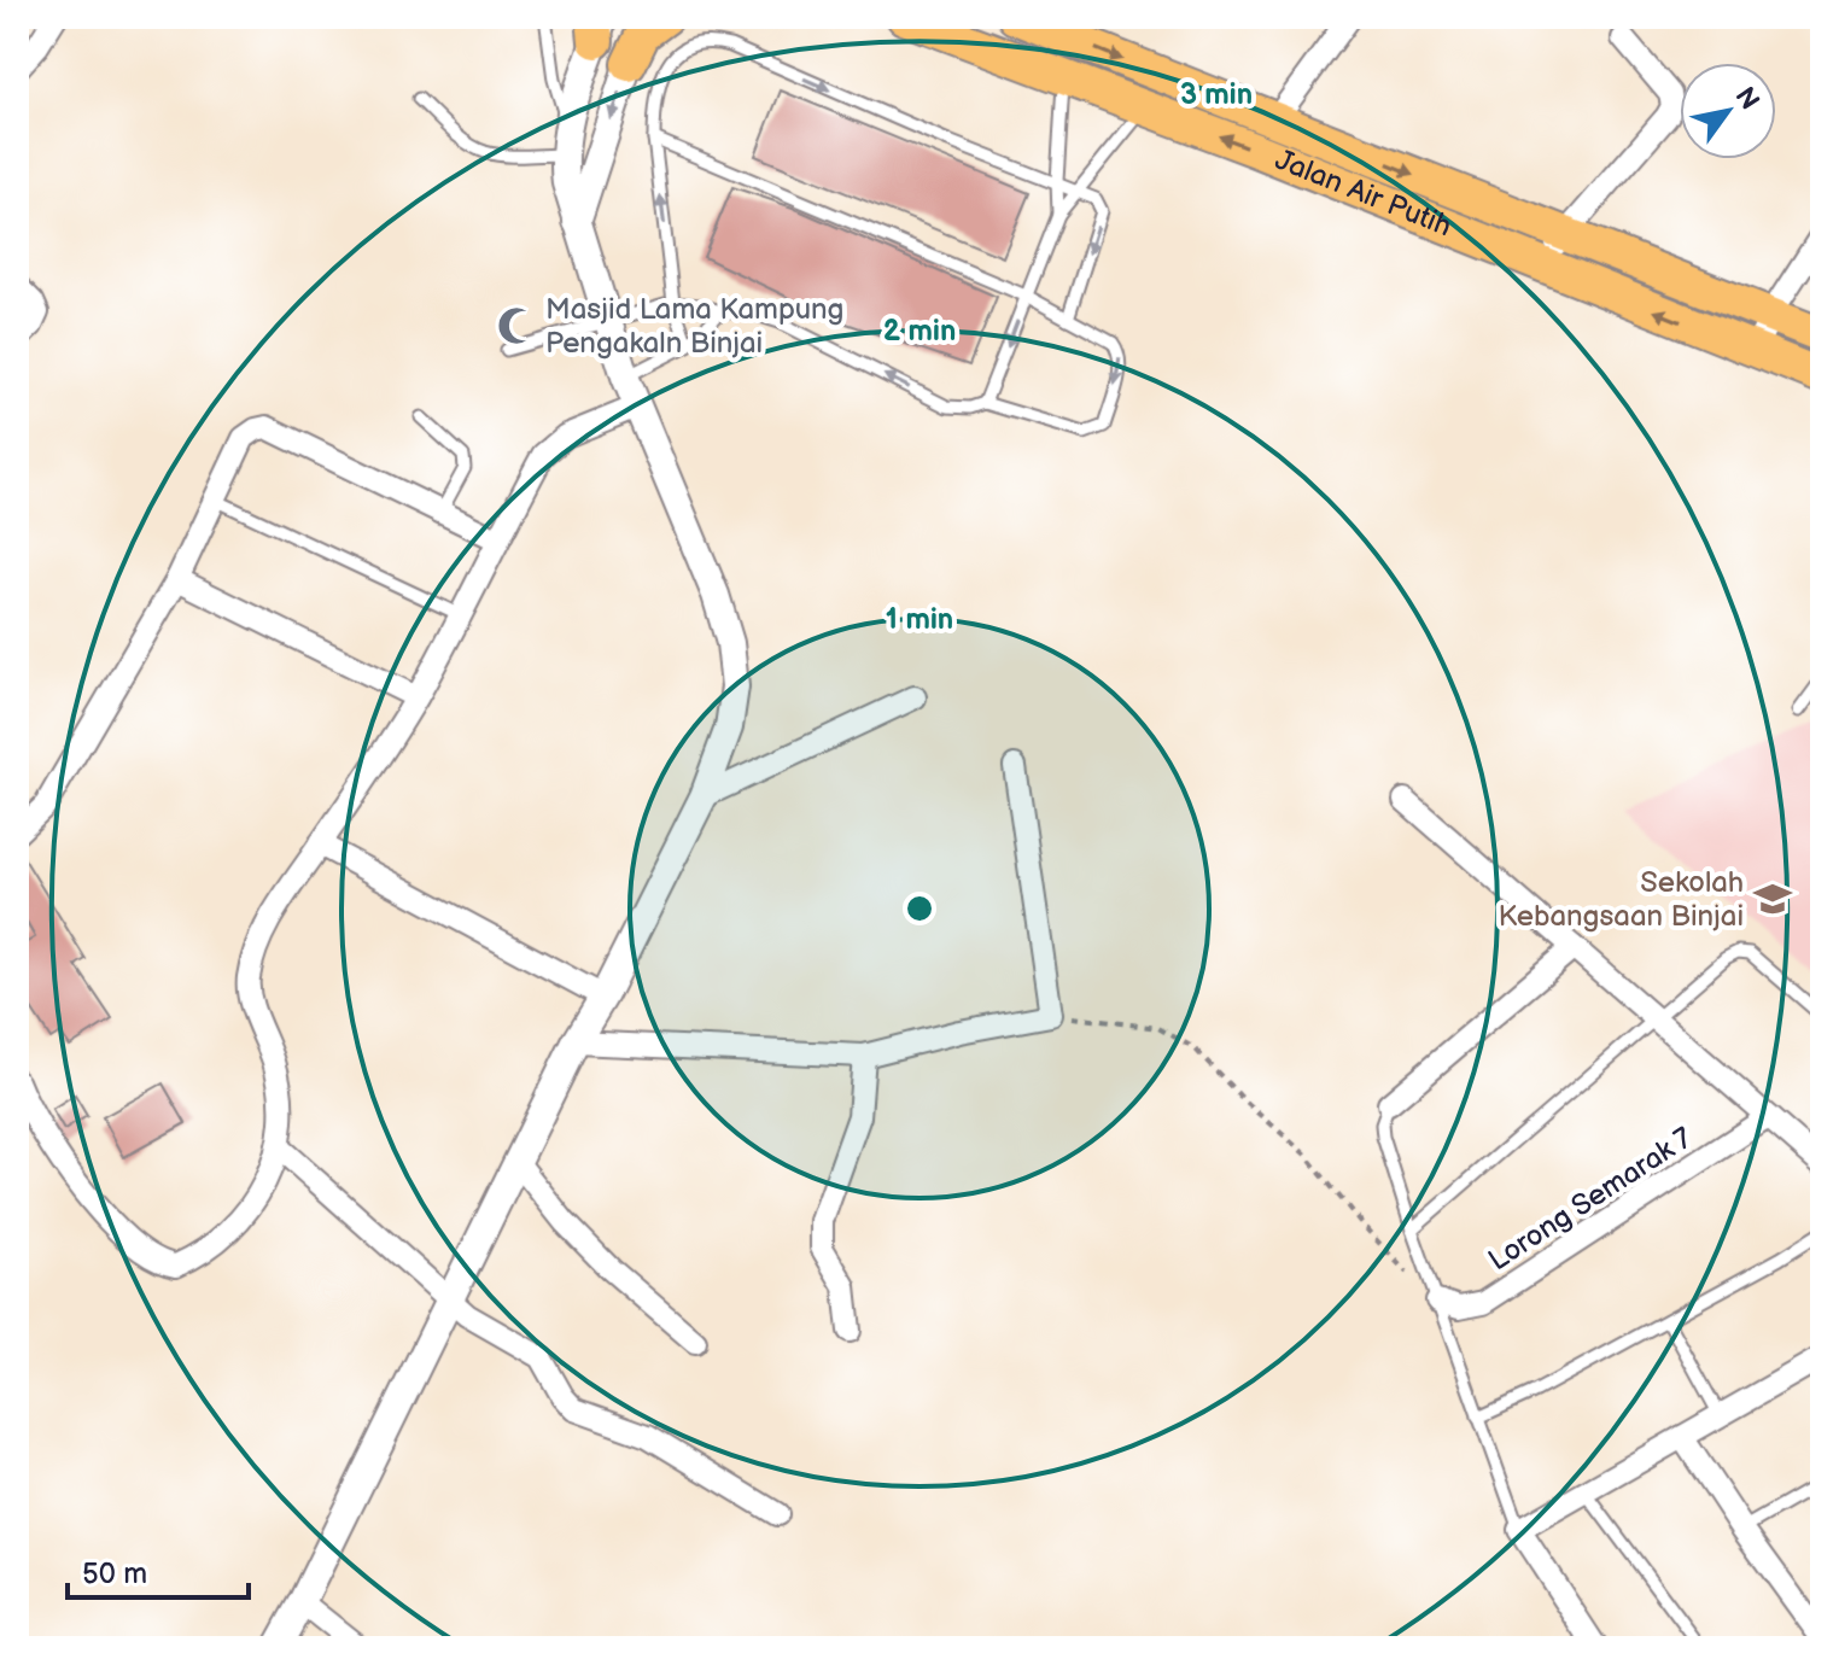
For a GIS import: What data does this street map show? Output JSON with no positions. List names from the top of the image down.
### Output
{
  "streets": {
    "main road": ["Jalan Air Putih"],
    "street": ["Lorong Semarak 7"]
  },
  "places": {
    "mosque": ["Masjid Lama Kampung Pengakaln Binjai"],
    "school or university": ["Sekolah Kebangsaan Binjai"]
  },
  "scale_bar": "50 m",
  "north": "top right",
  "rings": ["3 min", "2 min", "1 min"]
}
